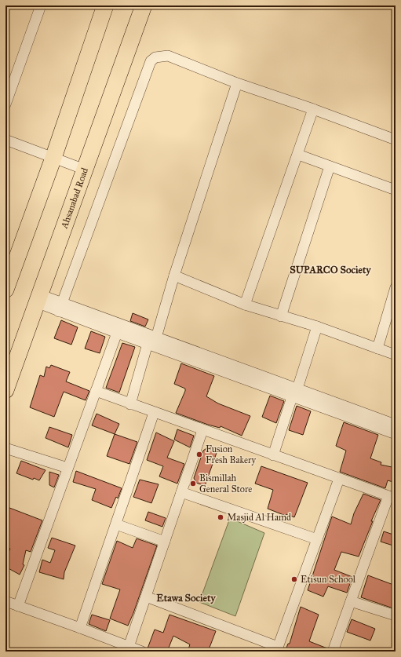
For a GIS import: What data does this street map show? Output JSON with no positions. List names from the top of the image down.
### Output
{
  "streets": {
    "main road": ["Ahsanabad Road"]
  },
  "districts": ["SUPARCO Society", "Etawa Society"],
  "places": [
    "Fusion Fresh Bakery",
    "Bismillah General Store",
    "Masjid Al Hamd",
    "Etisun School"
  ]
}
